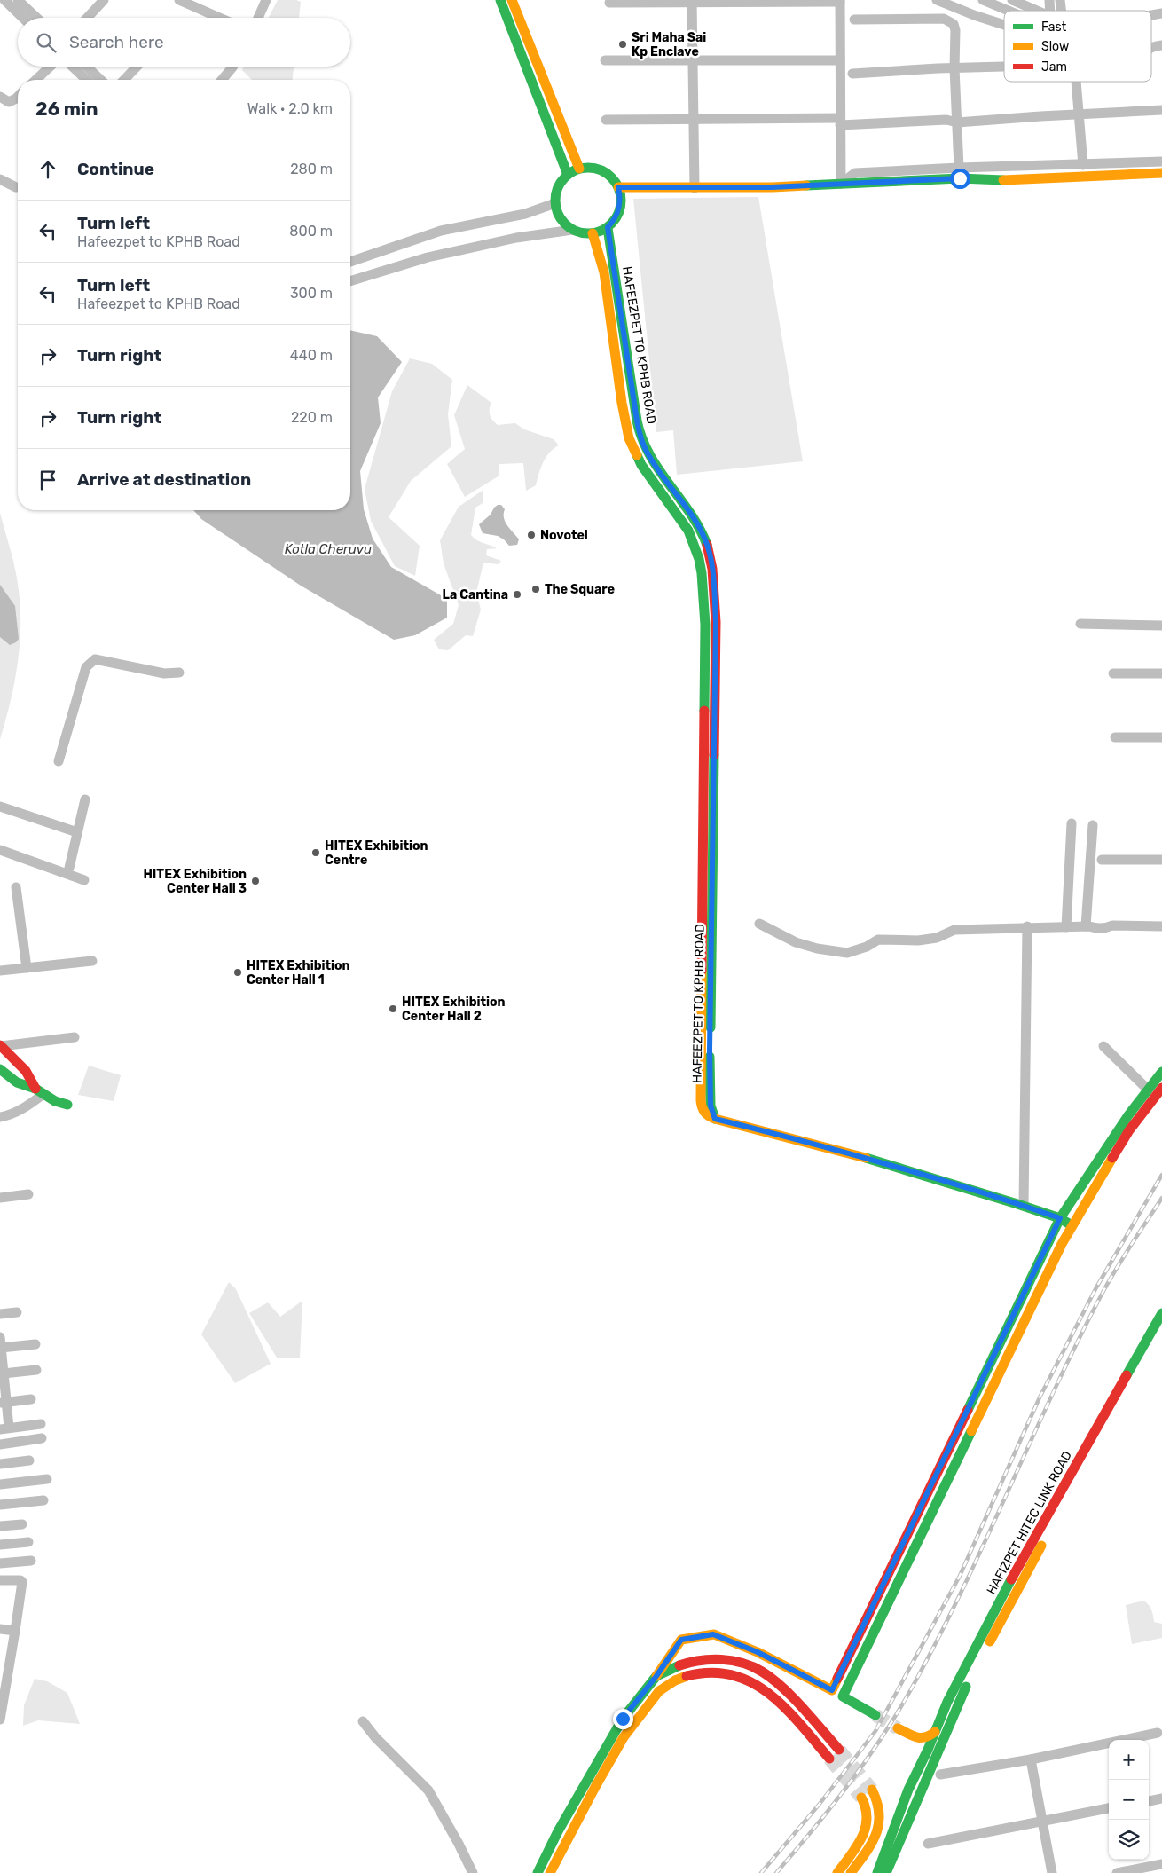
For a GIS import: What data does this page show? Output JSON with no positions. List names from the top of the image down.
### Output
{
  "streets": {
    "main road": ["HAFEEZPET TO KPHB ROAD", "HAFIZPET HITEC LINK ROAD"]
  },
  "water": ["Kotla Cheruvu"],
  "places": [
    "Sri Maha Sai Kp Enclave",
    "Novotel",
    "The Square",
    "La Cantina",
    "HITEX Exhibition Centre",
    "HITEX Exhibition Center Hall 3",
    "HITEX Exhibition Center Hall 1",
    "HITEX Exhibition Center Hall 2"
  ],
  "legend": ["Fast", "Slow", "Jam"],
  "page": {
    "search": "Search here",
    "heading": ["26 min", "Walk · 2.0 km"],
    "list": [
      ["Continue", "280 m"],
      ["Turn left", "Hafeezpet to KPHB Road", "800 m"],
      ["Turn left", "Hafeezpet to KPHB Road", "300 m"],
      ["Turn right", "440 m"],
      ["Turn right", "220 m"],
      "Arrive at destination"
    ],
    "map_buttons": ["+", "−"]
  }
}
